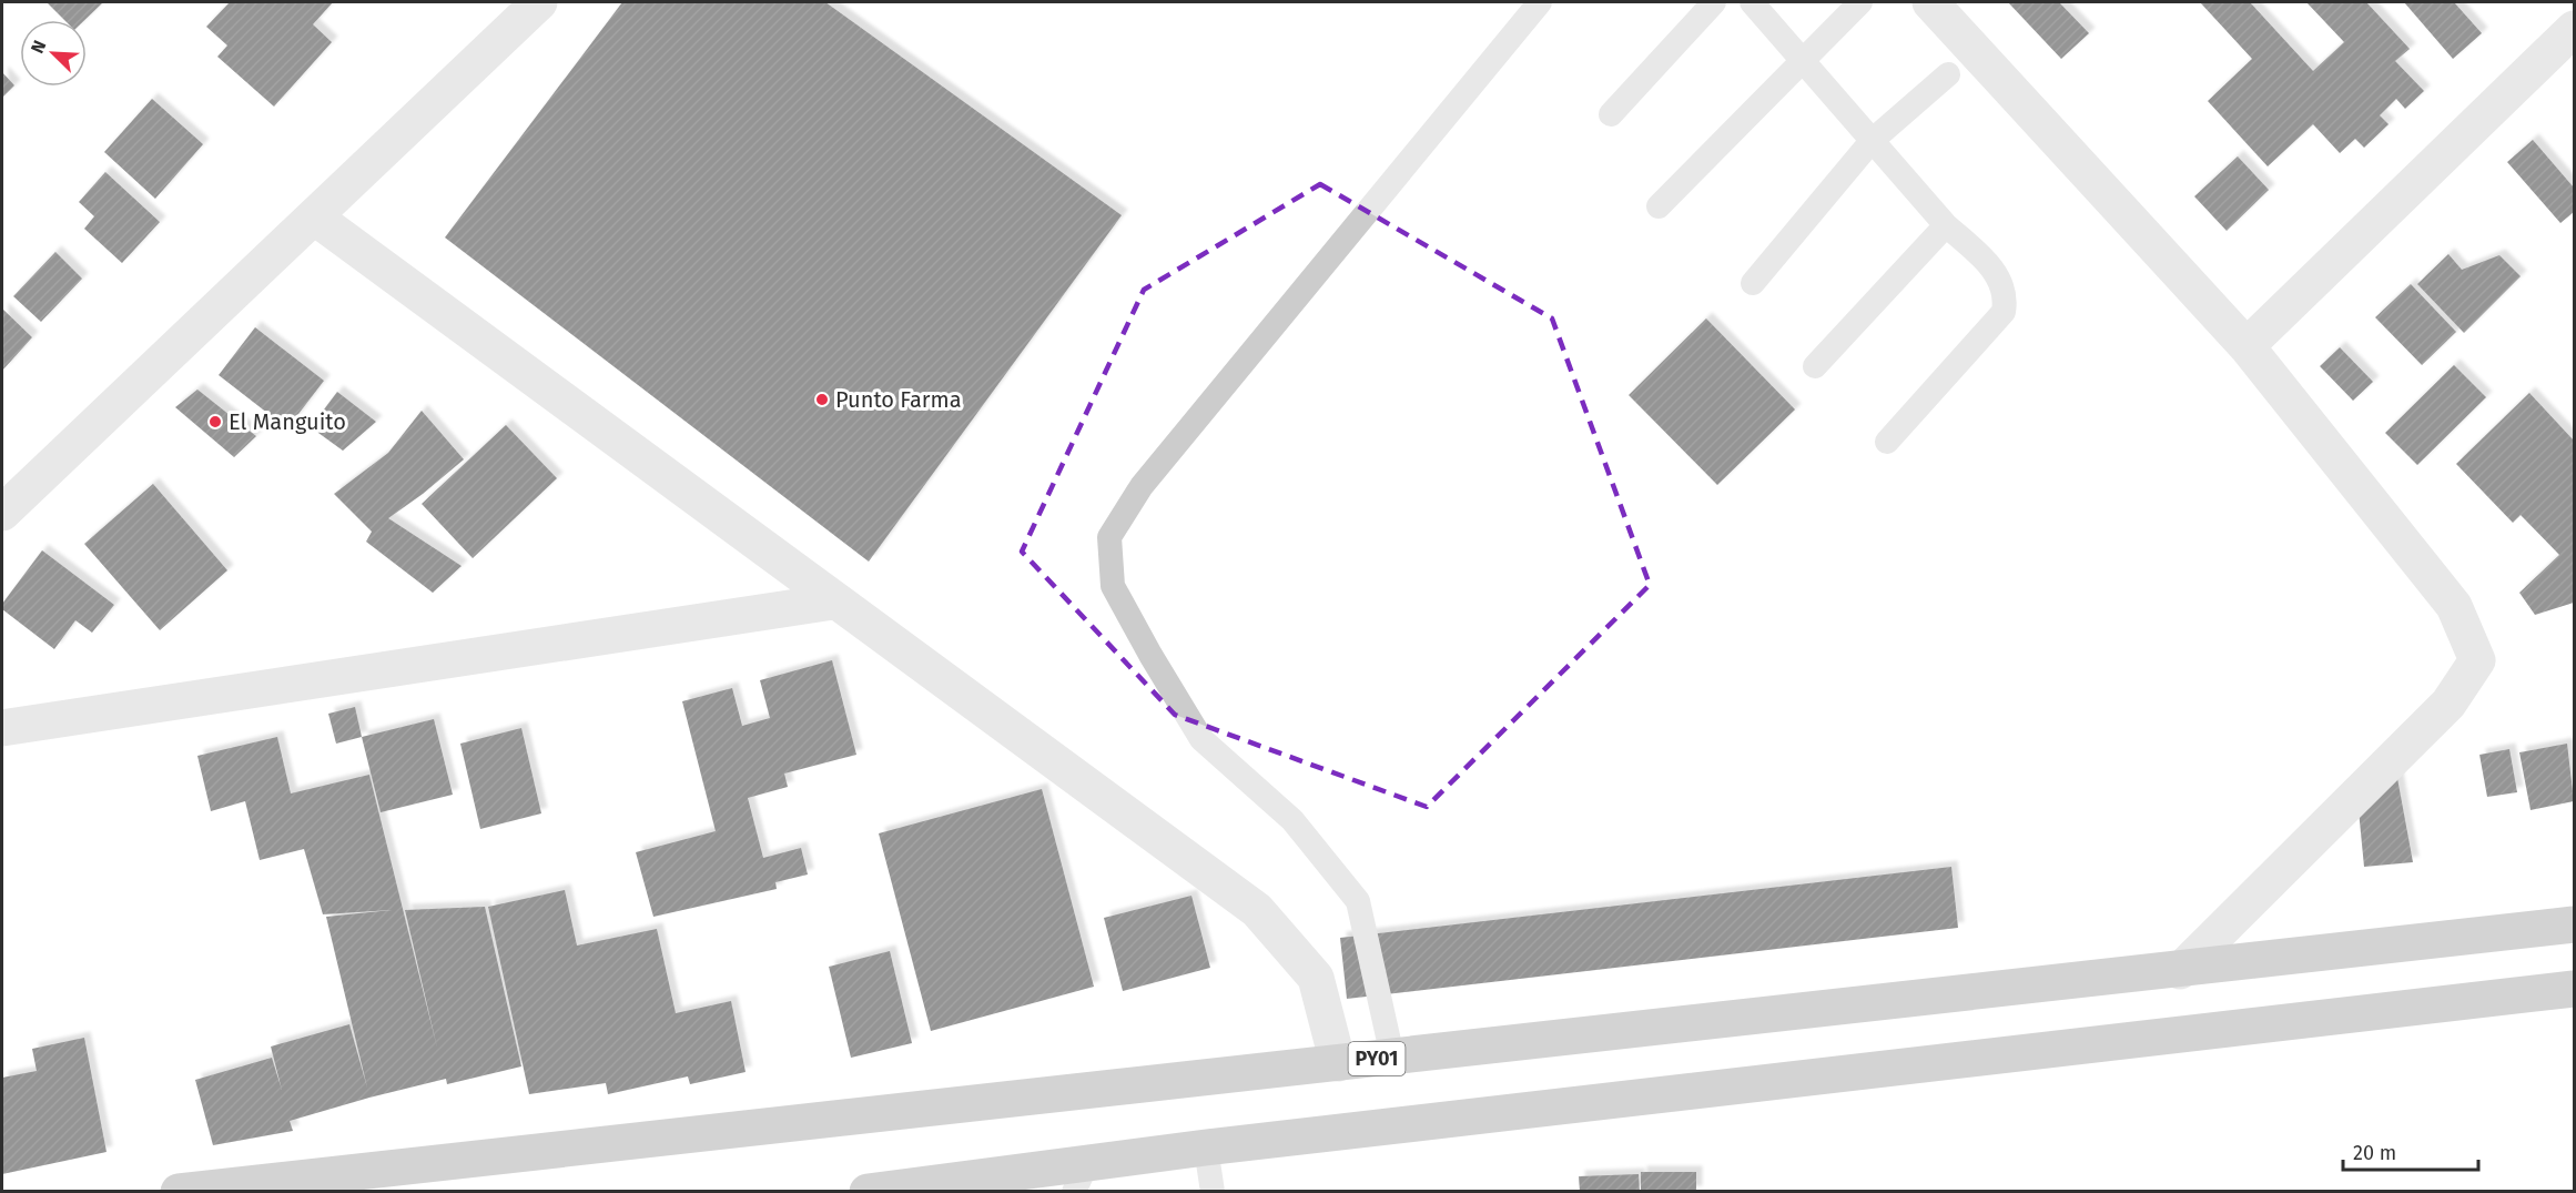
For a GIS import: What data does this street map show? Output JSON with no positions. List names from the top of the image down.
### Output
{
  "streets": {
    "highway": ["PY01"]
  },
  "places": ["Punto Farma", "El Manguito"],
  "scale_bar": "20 m",
  "north": "top left"
}
